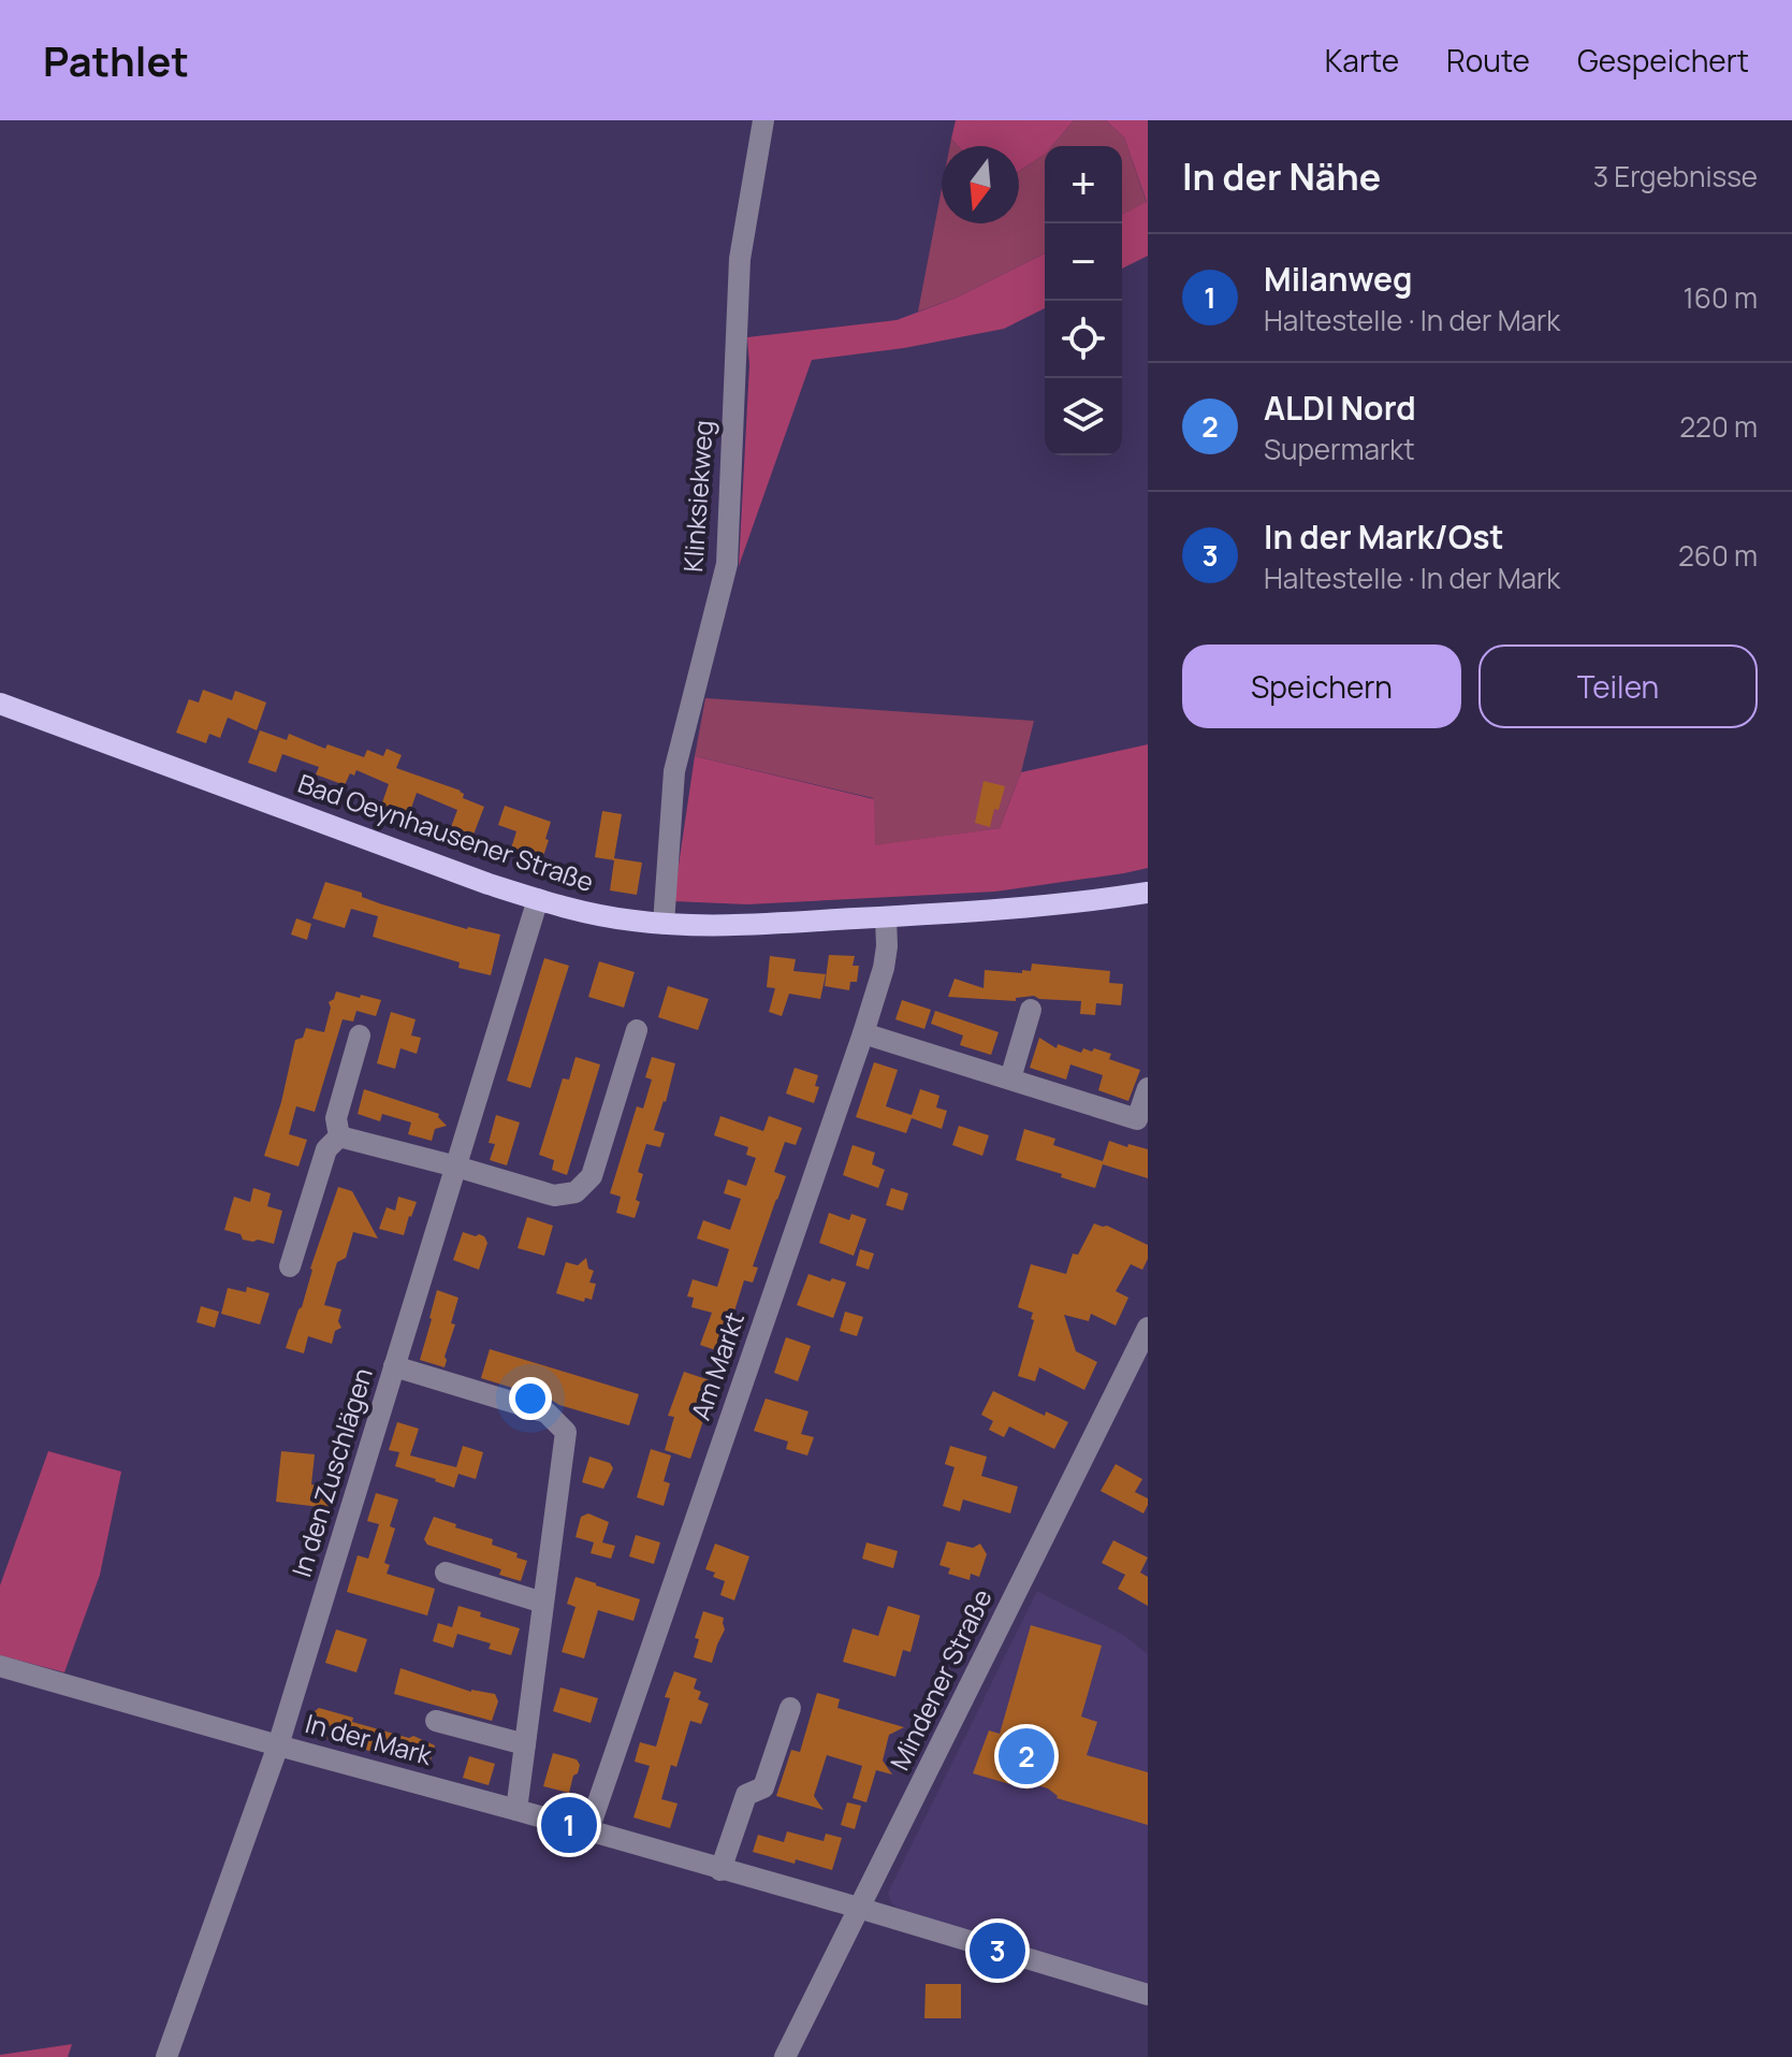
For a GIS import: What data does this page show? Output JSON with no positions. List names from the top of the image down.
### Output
{
  "streets": {
    "main road": ["Bad Oeynhausener Straße"],
    "street": [
      "Klinksiekweg",
      "Am Markt",
      "In den Zuschlägen",
      "Mindener Straße",
      "In der Mark"
    ]
  },
  "crossings": [
    ["Klinksiekweg", "Bad Oeynhausener Straße"],
    ["Bad Oeynhausener Straße", "Am Markt"],
    ["Bad Oeynhausener Straße", "In den Zuschlägen"],
    ["Am Markt", "In der Mark"],
    ["In den Zuschlägen", "In der Mark"],
    ["Mindener Straße", "In der Mark"]
  ],
  "north": "bottom",
  "page": {
    "header": "Pathlet",
    "nav": ["Karte", "Route", "Gespeichert"],
    "heading": ["In der Nähe", "3 Ergebnisse"],
    "map_buttons": ["+", "−"],
    "list": [
      {
        "mark": "1",
        "name": "Milanweg",
        "note": "Haltestelle · In der Mark",
        "value": "160 m"
      },
      {
        "mark": "2",
        "name": "ALDI Nord",
        "note": "Supermarkt",
        "value": "220 m"
      },
      {
        "mark": "3",
        "name": "In der Mark/Ost",
        "note": "Haltestelle · In der Mark",
        "value": "260 m"
      }
    ],
    "buttons": ["Speichern", "Teilen"],
    "pins": ["2", "1", "3"]
  }
}
